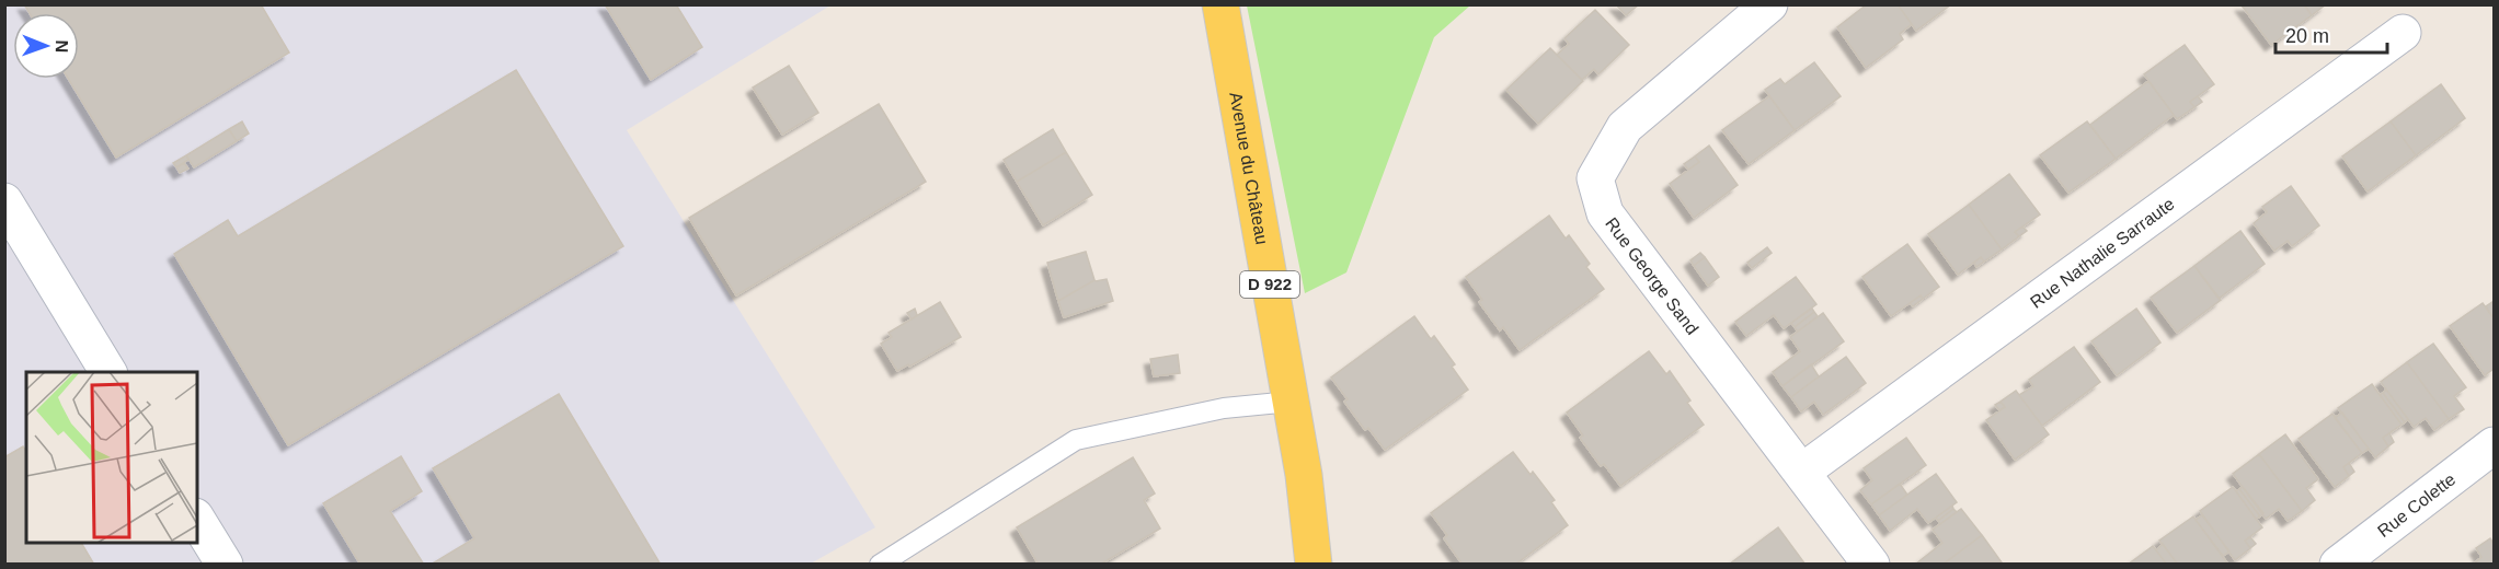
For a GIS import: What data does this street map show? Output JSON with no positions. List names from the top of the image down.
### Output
{
  "streets": {
    "main road": ["Avenue du Château", "D 922"],
    "street": ["Rue Nathalie Sarraute", "Rue George Sand", "Rue Colette"]
  },
  "crossings": [
    ["Rue Nathalie Sarraute", "Rue George Sand"]
  ],
  "scale_bar": "20 m",
  "north": "right"
}
